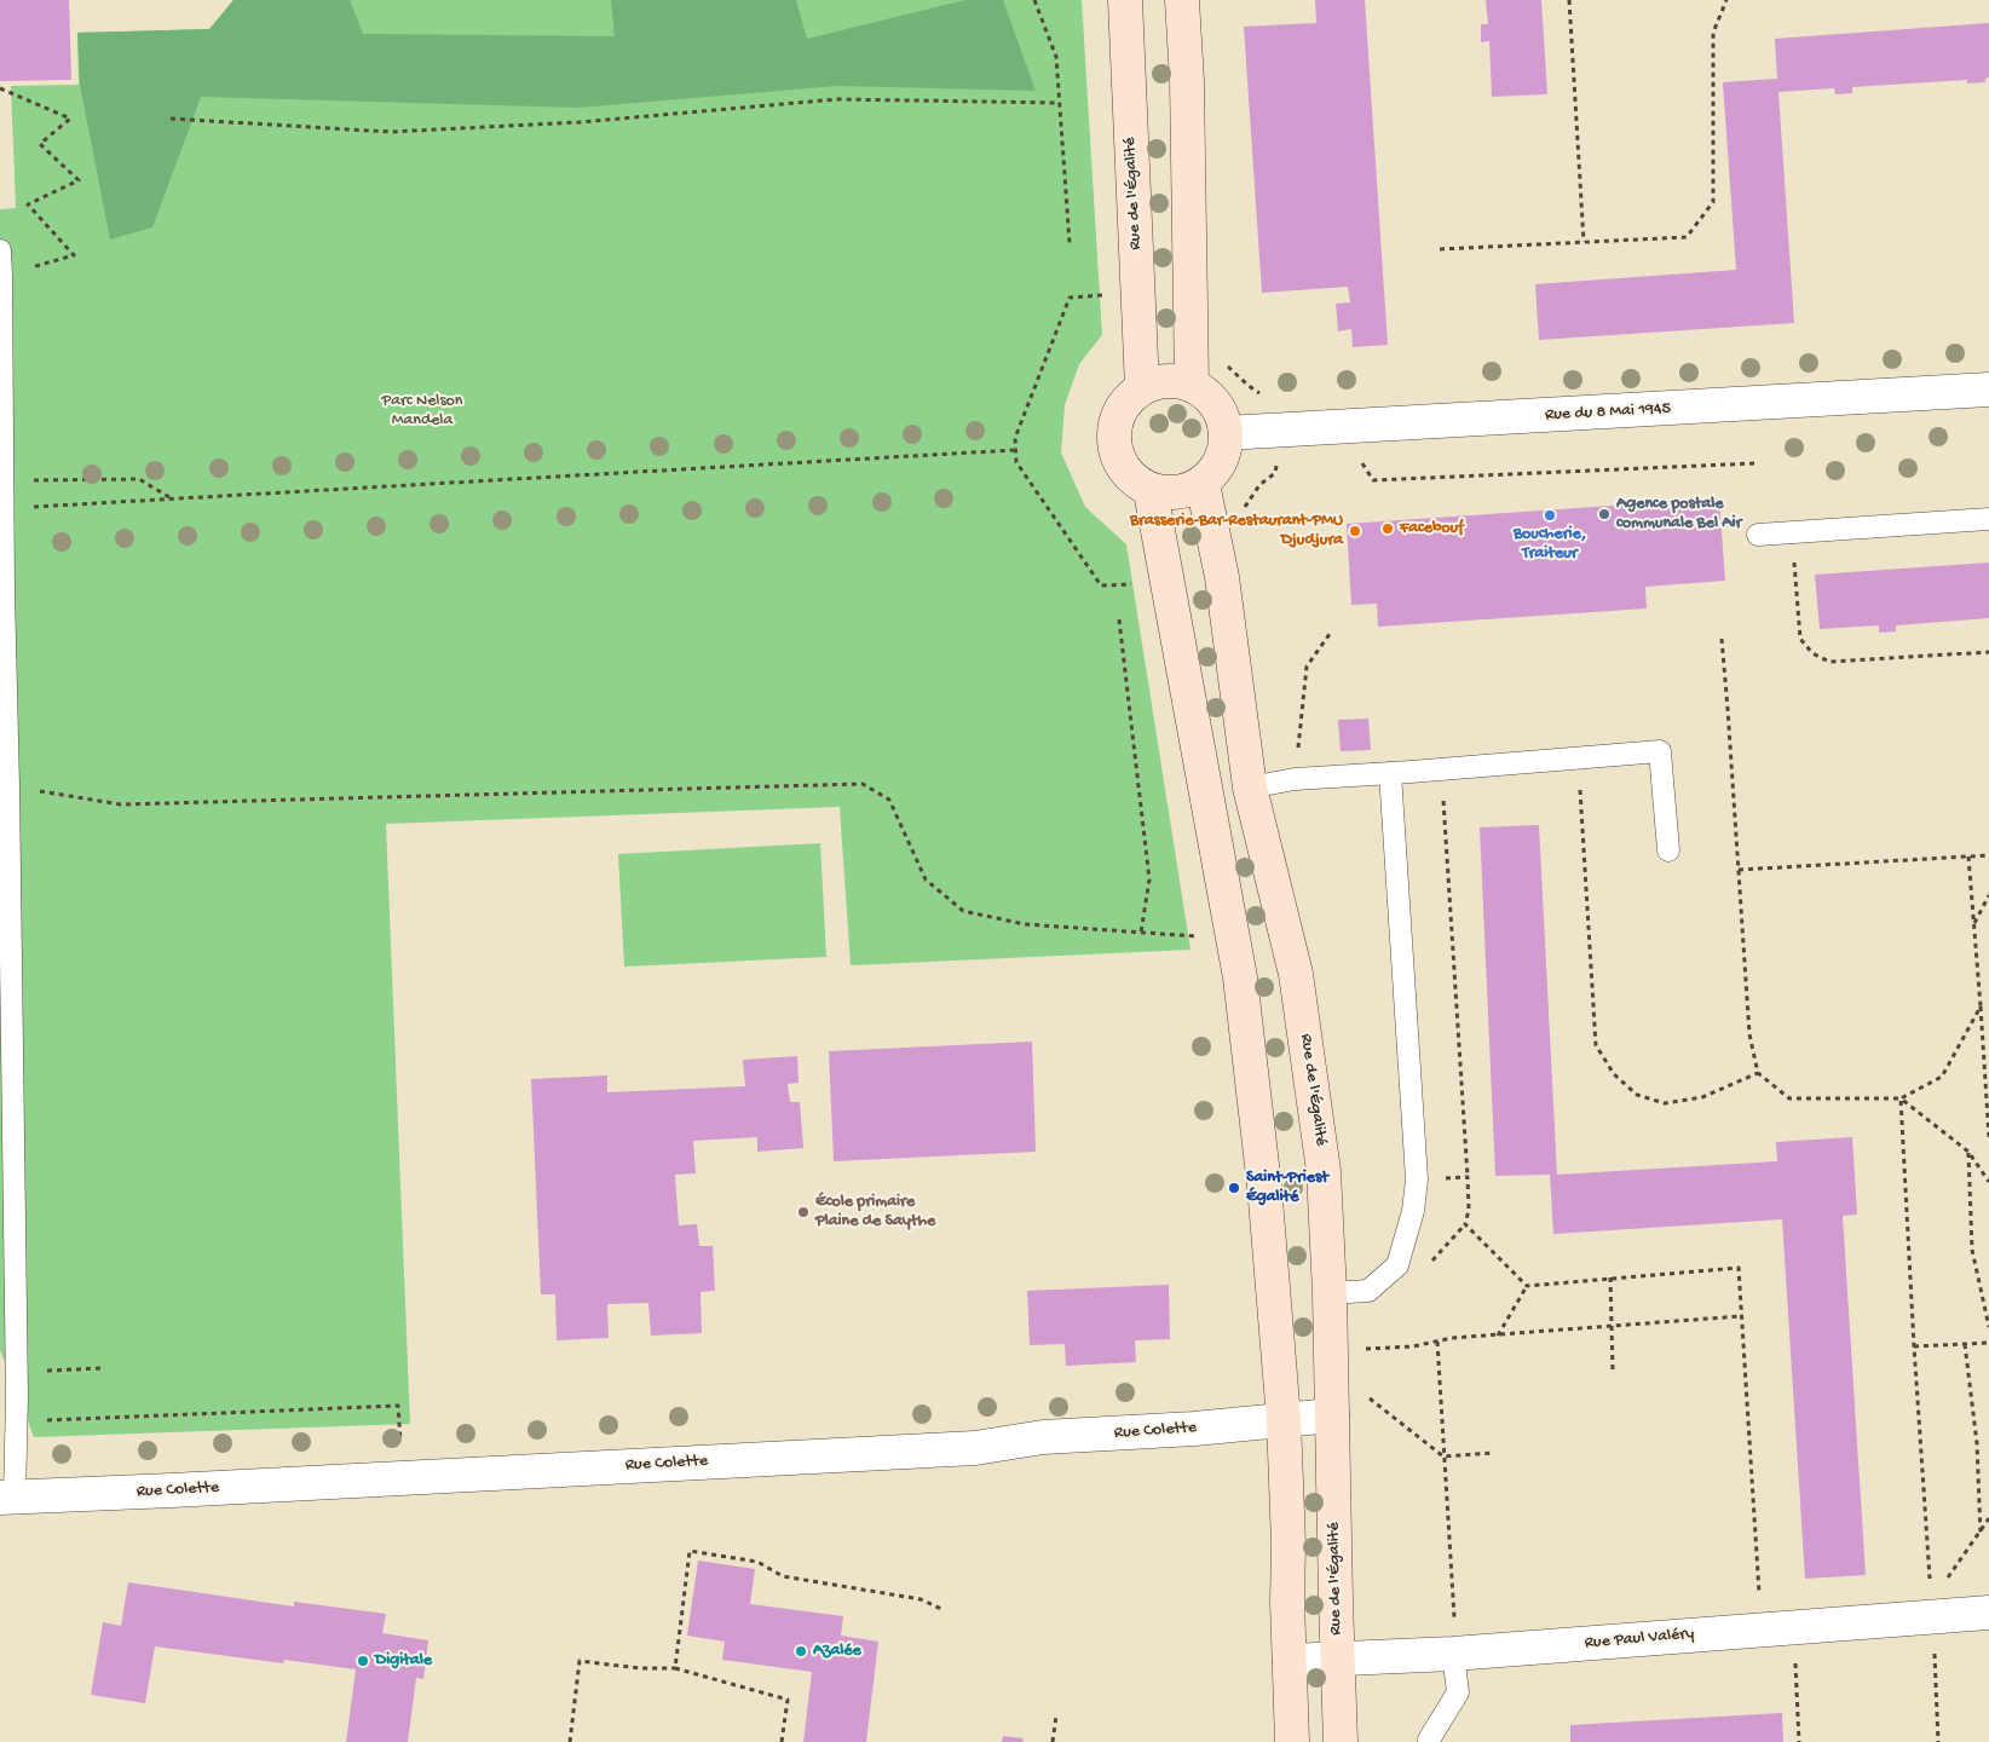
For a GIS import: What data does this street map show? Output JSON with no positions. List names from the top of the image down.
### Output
{
  "streets": {
    "street": [
      "Rue de l'Égalité",
      "Rue du 8 Mai 1945",
      "Rue Colette",
      "Rue Paul Valéry"
    ]
  },
  "crossings": [
    ["Rue de l'Égalité", "Rue du 8 Mai 1945"],
    ["Rue de l'Égalité", "Rue Colette"],
    ["Rue de l'Égalité", "Rue Paul Valéry"]
  ],
  "parks": ["Parc Nelson Mandela"],
  "places": [
    "Agence postale communale Bel Air",
    "Boucherie, Traiteur",
    "Facebouf",
    "Brasserie-Bar-Restaurant-PMU Djudjura",
    "Saint-Priest Égalité",
    "École primaire Plaine de Saythe",
    "Azalée",
    "Digitale"
  ]
}
